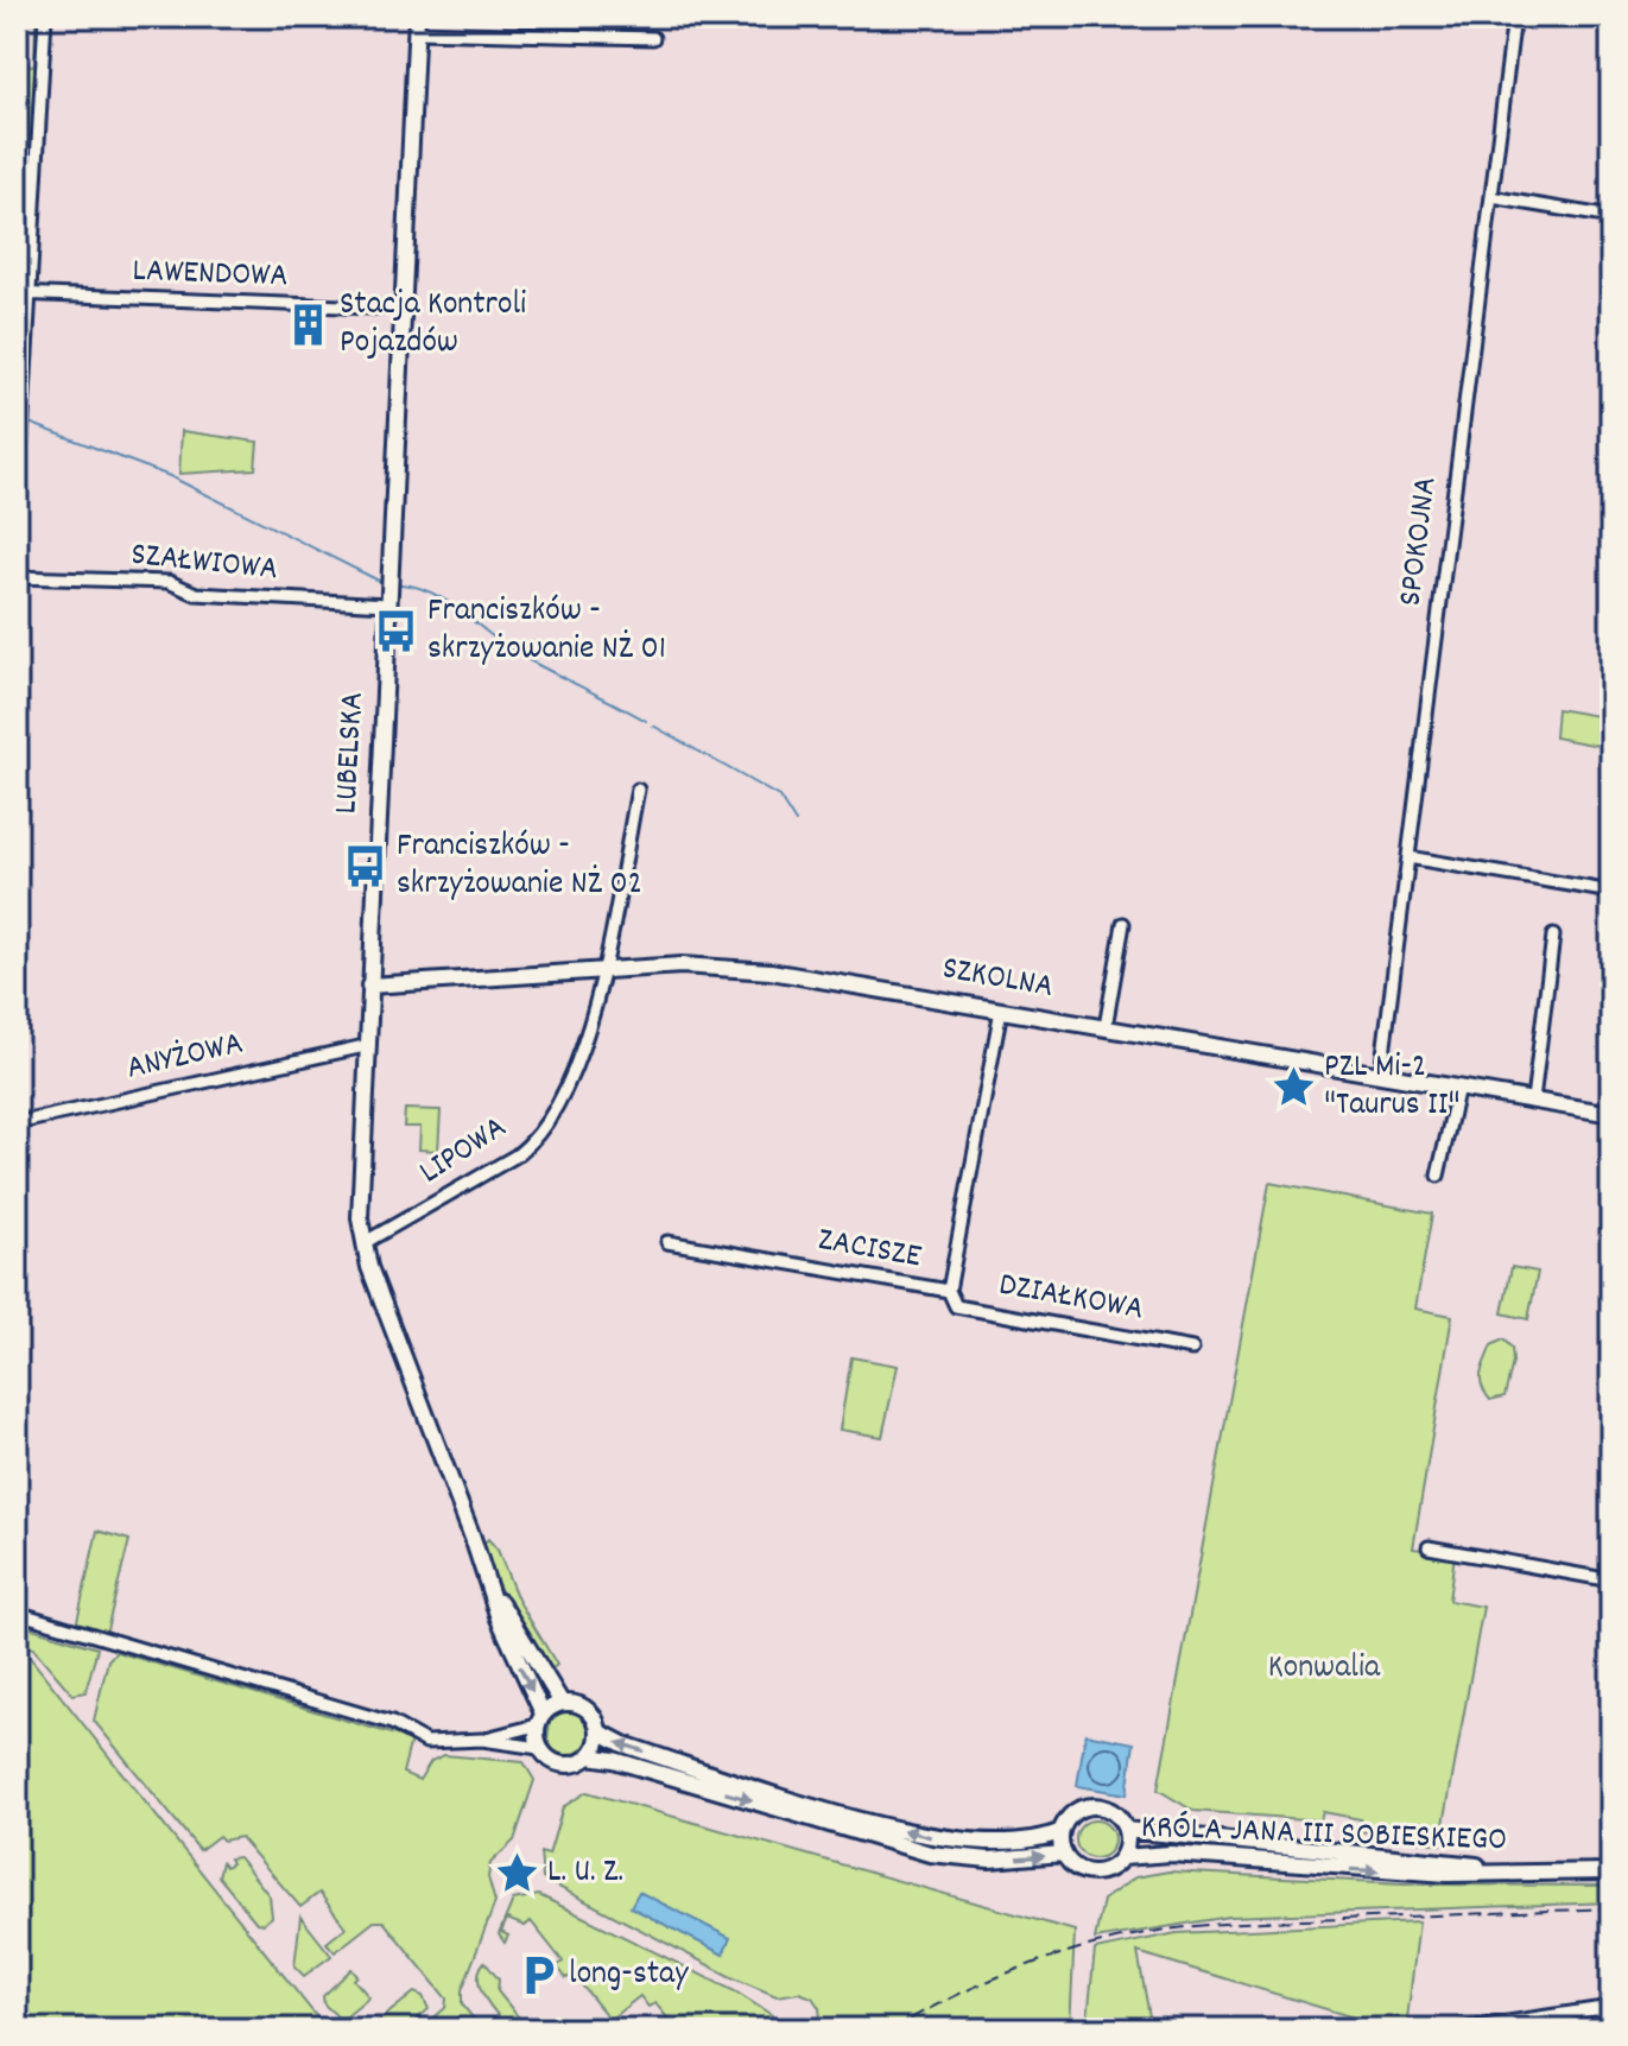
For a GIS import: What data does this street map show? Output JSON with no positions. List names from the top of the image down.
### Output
{
  "streets": {
    "main road": ["LUBELSKA", "SZKOLNA", "KRÓLA JANA III SOBIESKIEGO"],
    "street": [
      "LAWENDOWA",
      "SPOKOJNA",
      "SZAŁWIOWA",
      "ANYŻOWA",
      "LIPOWA",
      "ZACISZE",
      "DZIAŁKOWA"
    ]
  },
  "crossings": [
    ["LAWENDOWA", "LUBELSKA"],
    ["SPOKOJNA", "SZKOLNA"],
    ["SZAŁWIOWA", "LUBELSKA"],
    ["LUBELSKA", "SZKOLNA"],
    ["LUBELSKA", "ANYŻOWA"],
    ["LUBELSKA", "LIPOWA"],
    ["SZKOLNA", "LIPOWA"],
    ["SZKOLNA", "ZACISZE"],
    ["ZACISZE", "DZIAŁKOWA"]
  ],
  "parks": ["Konwalia"],
  "places": {
    "building": ["Stacja Kontroli Pojazdów"],
    "bus stop": ["Franciszków - skrzyżowanie NŻ 01", "Franciszków - skrzyżowanie NŻ 02"],
    "place": ["PZL Mi-2 \"Taurus II\"", "L. U. Z."],
    "parking": ["long-stay"]
  }
}
